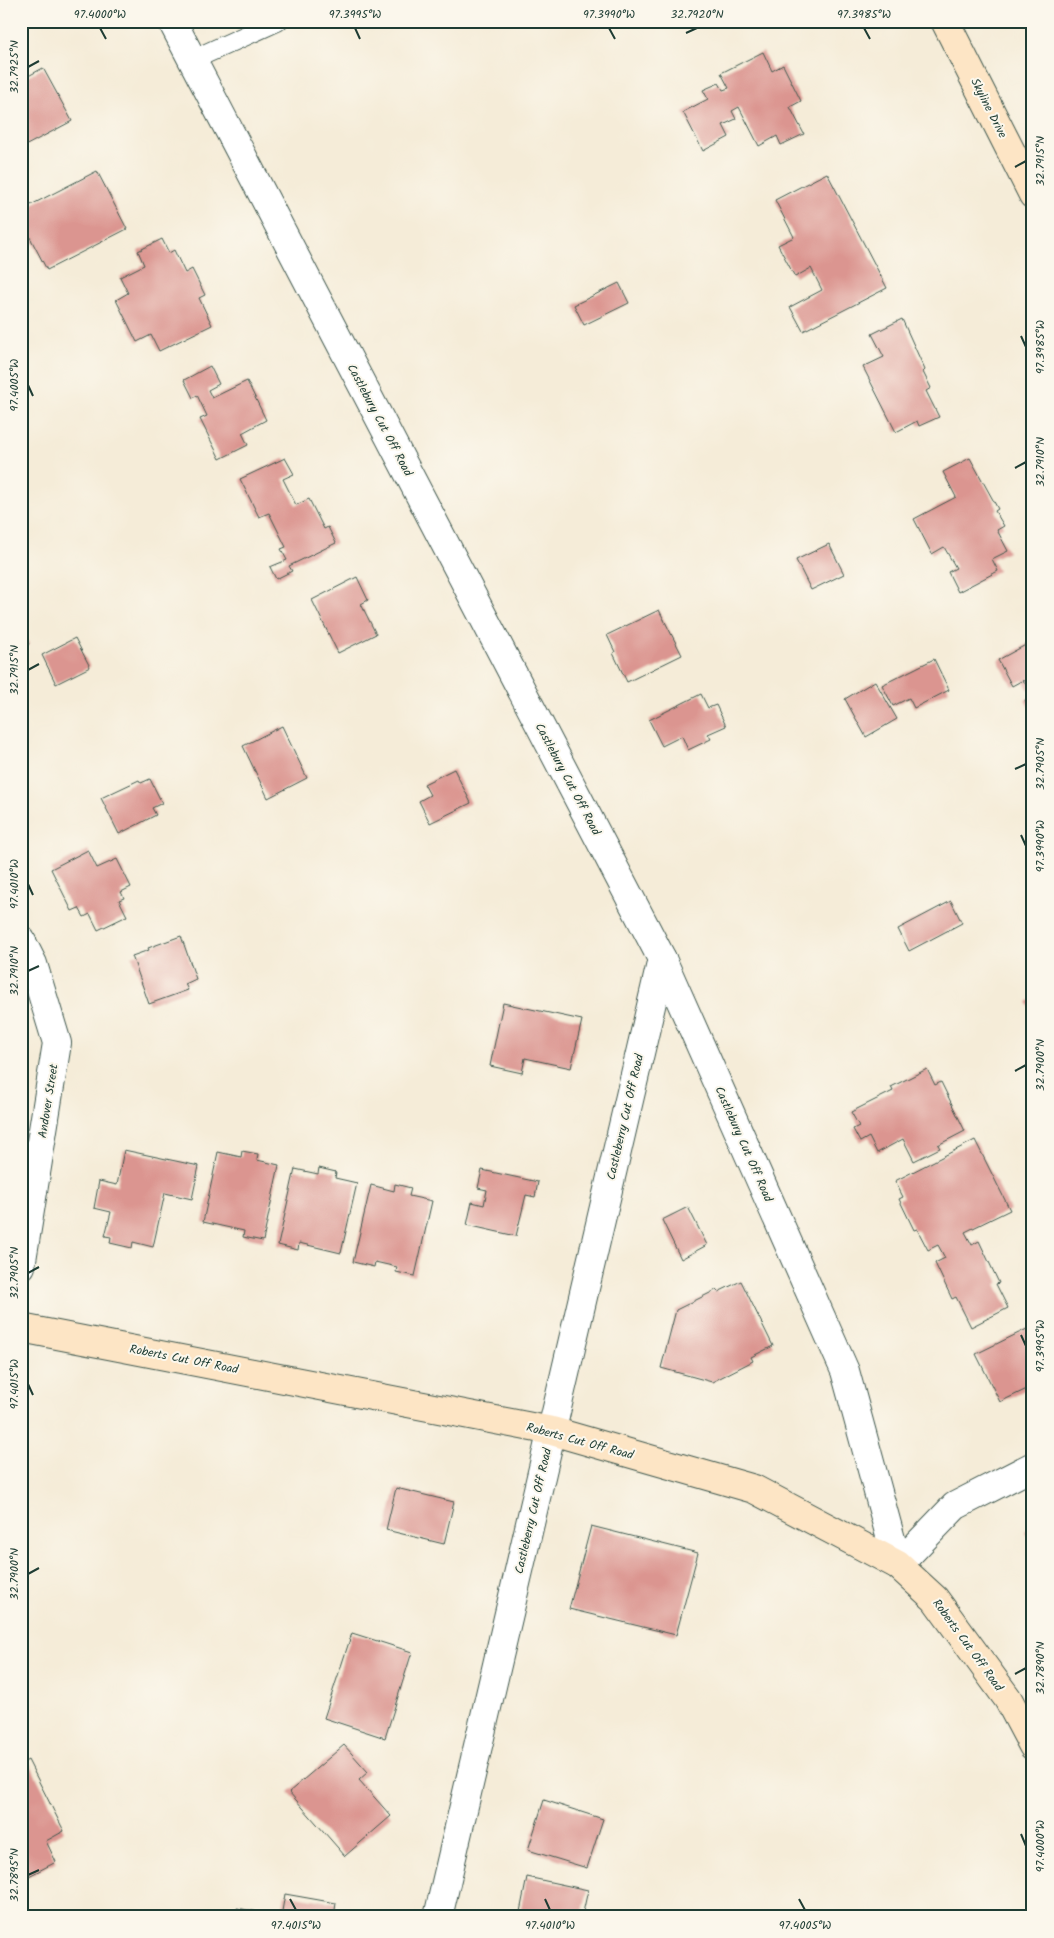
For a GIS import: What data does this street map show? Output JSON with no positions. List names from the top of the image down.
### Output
{
  "streets": {
    "street": [
      "Skyline Drive",
      "Castlebury Cut Off Road",
      "Andover Street",
      "Castleberry Cut Off Road",
      "Roberts Cut Off Road"
    ]
  },
  "crossings": [
    ["Castlebury Cut Off Road", "Castleberry Cut Off Road"],
    ["Castlebury Cut Off Road", "Roberts Cut Off Road"],
    ["Castleberry Cut Off Road", "Roberts Cut Off Road"]
  ],
  "coordinates": [
    "97.4000°W",
    "97.3995°W",
    "97.3990°W",
    "32.7920°N",
    "97.3985°W",
    "32.7925°N",
    "32.7915°N",
    "97.4005°W",
    "32.7910°N",
    "32.7905°N",
    "97.4010°W",
    "32.7900°N",
    "97.4015°W",
    "32.7890°N",
    "32.7895°N"
  ]
}
